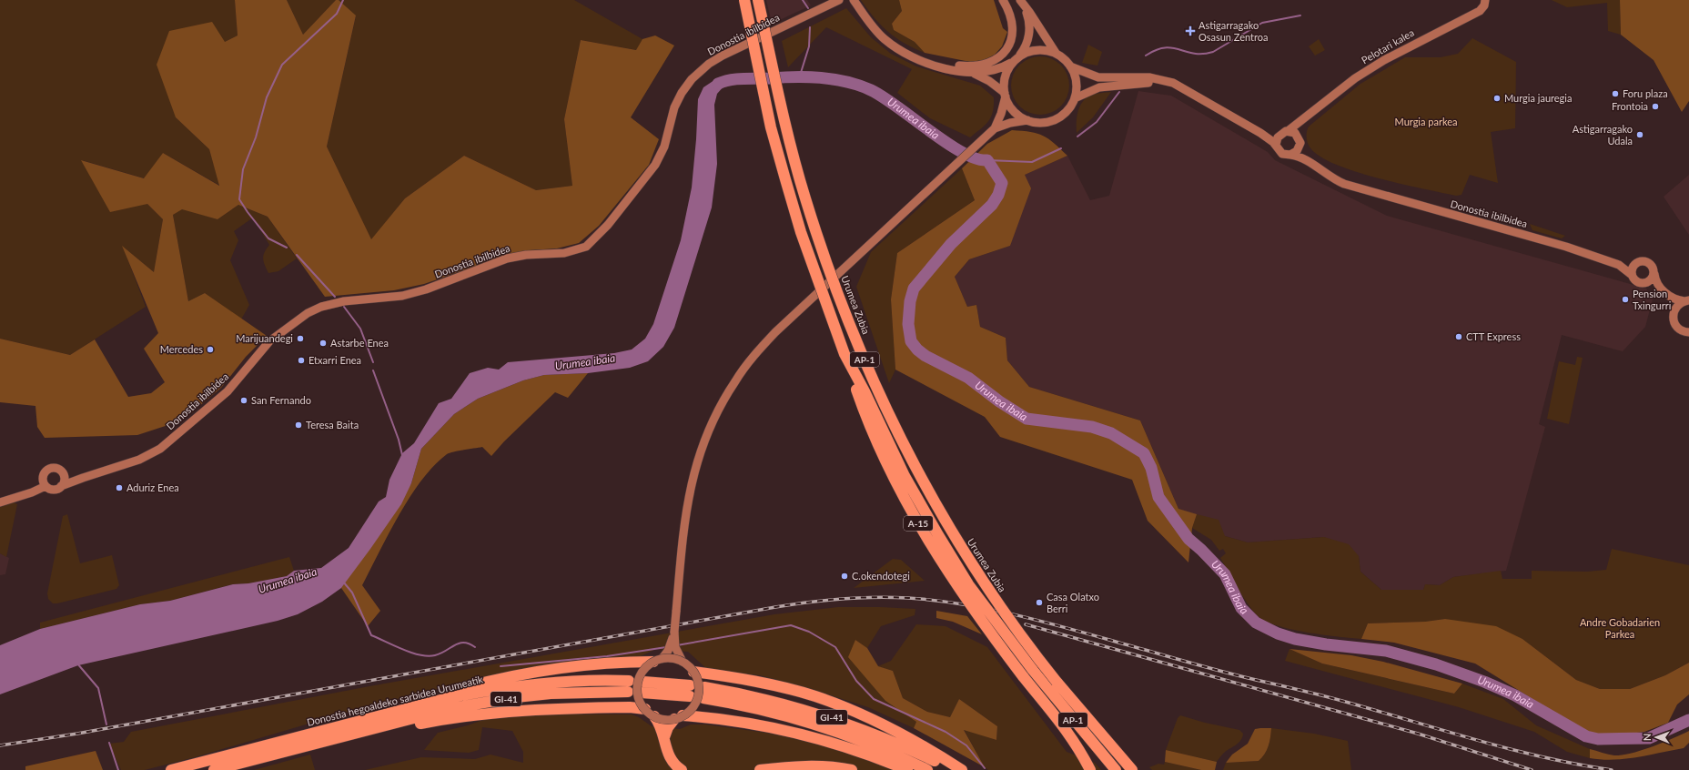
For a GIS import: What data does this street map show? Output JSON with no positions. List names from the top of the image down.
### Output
{
  "streets": {
    "highway": [
      "Urumea Zubia",
      "AP-1",
      "A-15",
      "GI-41",
      "Donostia hegoaldeko sarbidea Urumeatik"
    ],
    "main road": ["Donostia ibilbidea", "Pelotari kalea"]
  },
  "crossings": [
    ["Donostia ibilbidea", "Pelotari kalea"],
    ["AP-1", "A-15"]
  ],
  "water": ["Urumea ibaia"],
  "parks": ["Murgia parkea", "Andre Gobadarien Parkea"],
  "places": {
    "health": ["Astigarragako Osasun Zentroa"],
    "other": [
      "Foru plaza",
      "Murgia jauregia",
      "Frontoia",
      "Astigarragako Udala",
      "Pension Txingurri",
      "CTT Express",
      "Marijuandegi",
      "Astarbe Enea",
      "Mercedes",
      "Etxarri Enea",
      "San Fernando",
      "Teresa Baita",
      "Aduriz Enea",
      "C.okendotegi",
      "Casa Olatxo Berri"
    ]
  },
  "north": "left"
}
